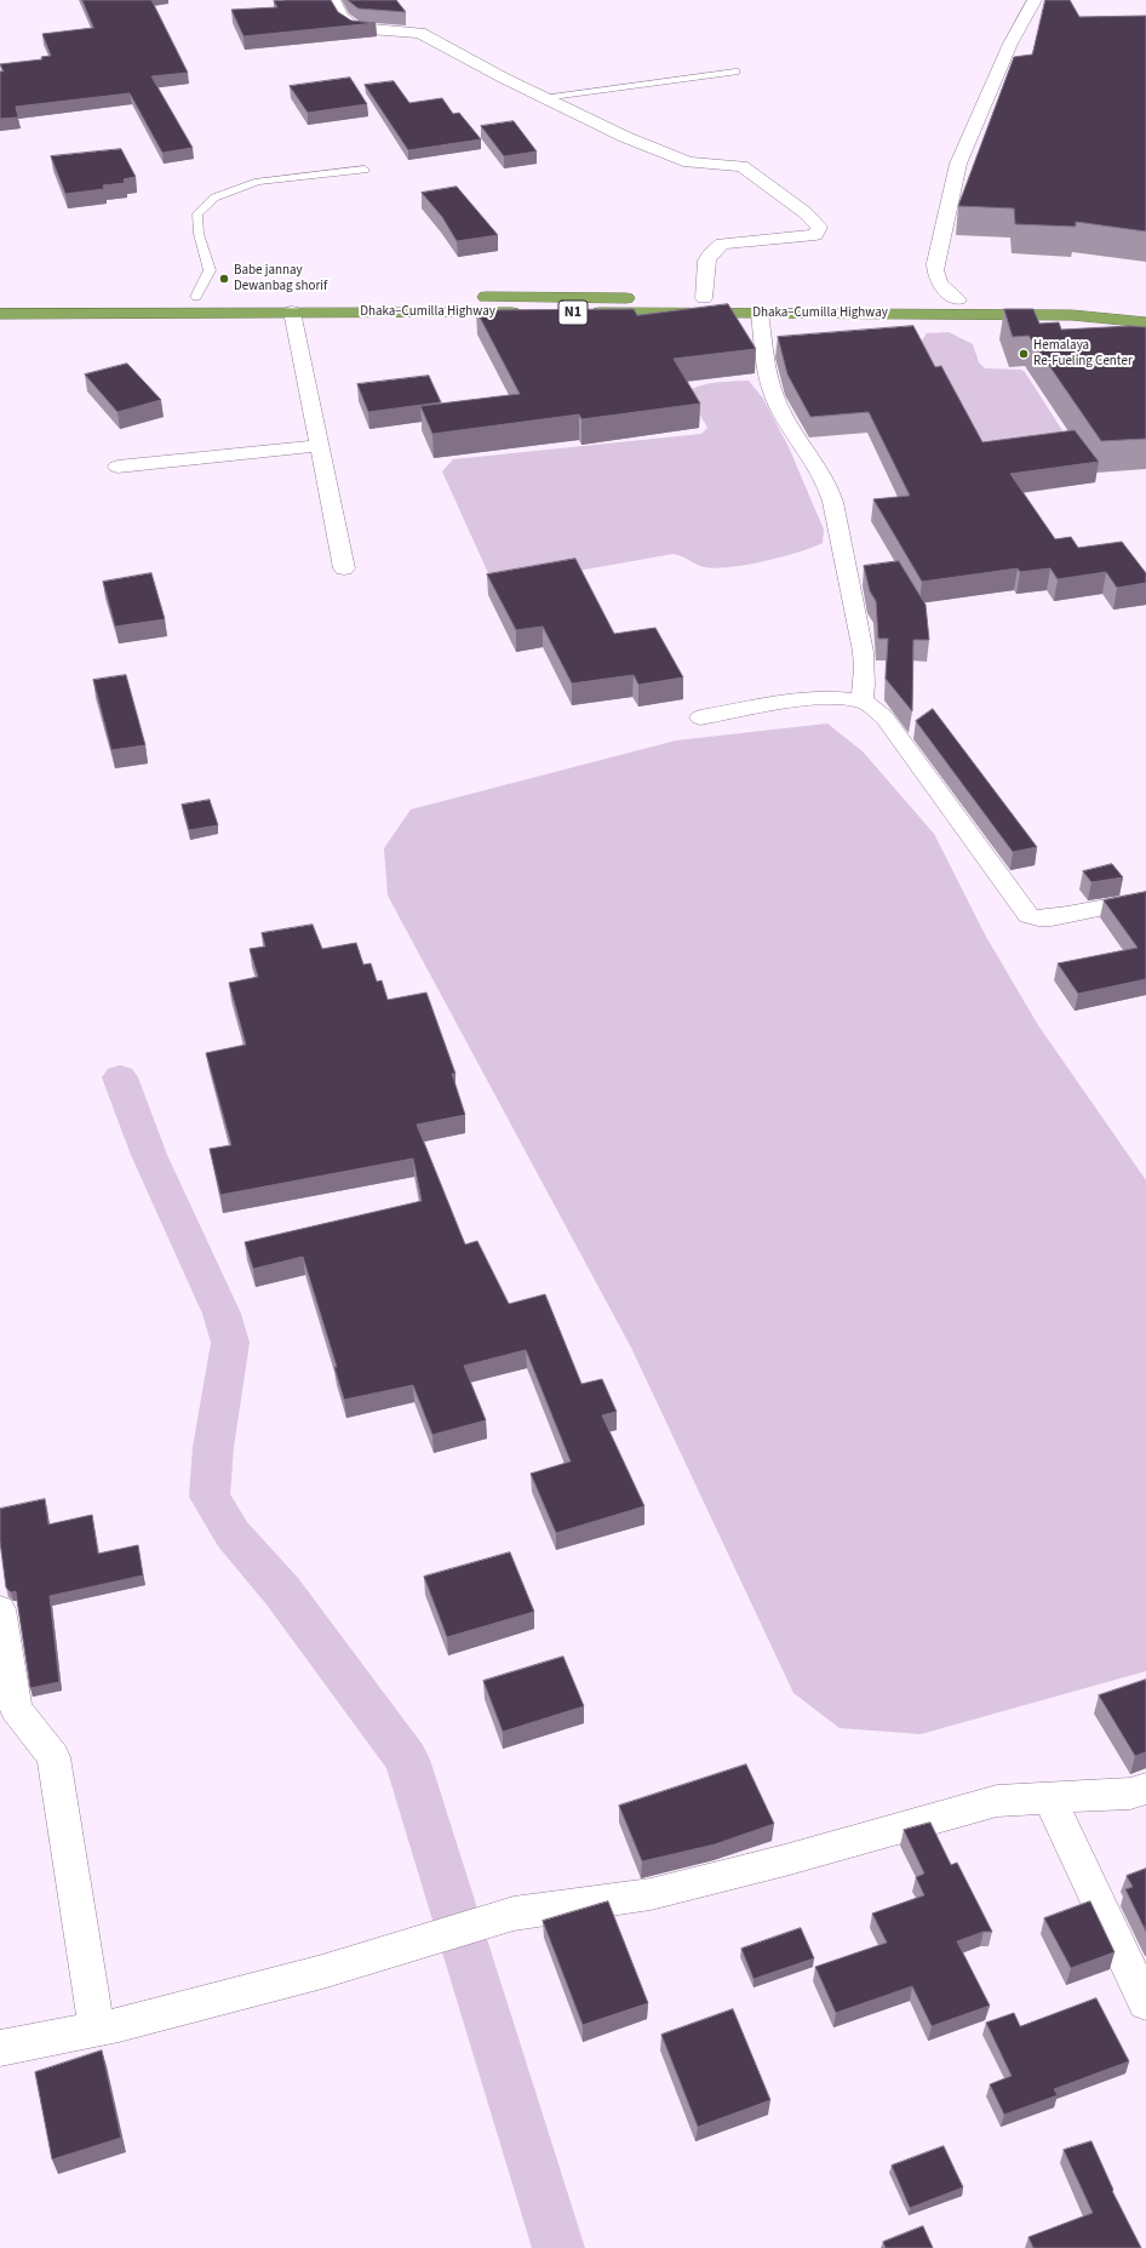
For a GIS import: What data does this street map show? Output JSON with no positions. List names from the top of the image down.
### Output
{
  "streets": {
    "highway": ["Dhaka–Cumilla Highway", "N1"]
  },
  "places": ["Babe jannay Dewanbag shorif", "Hemalaya Re-Fueling Center"]
}
